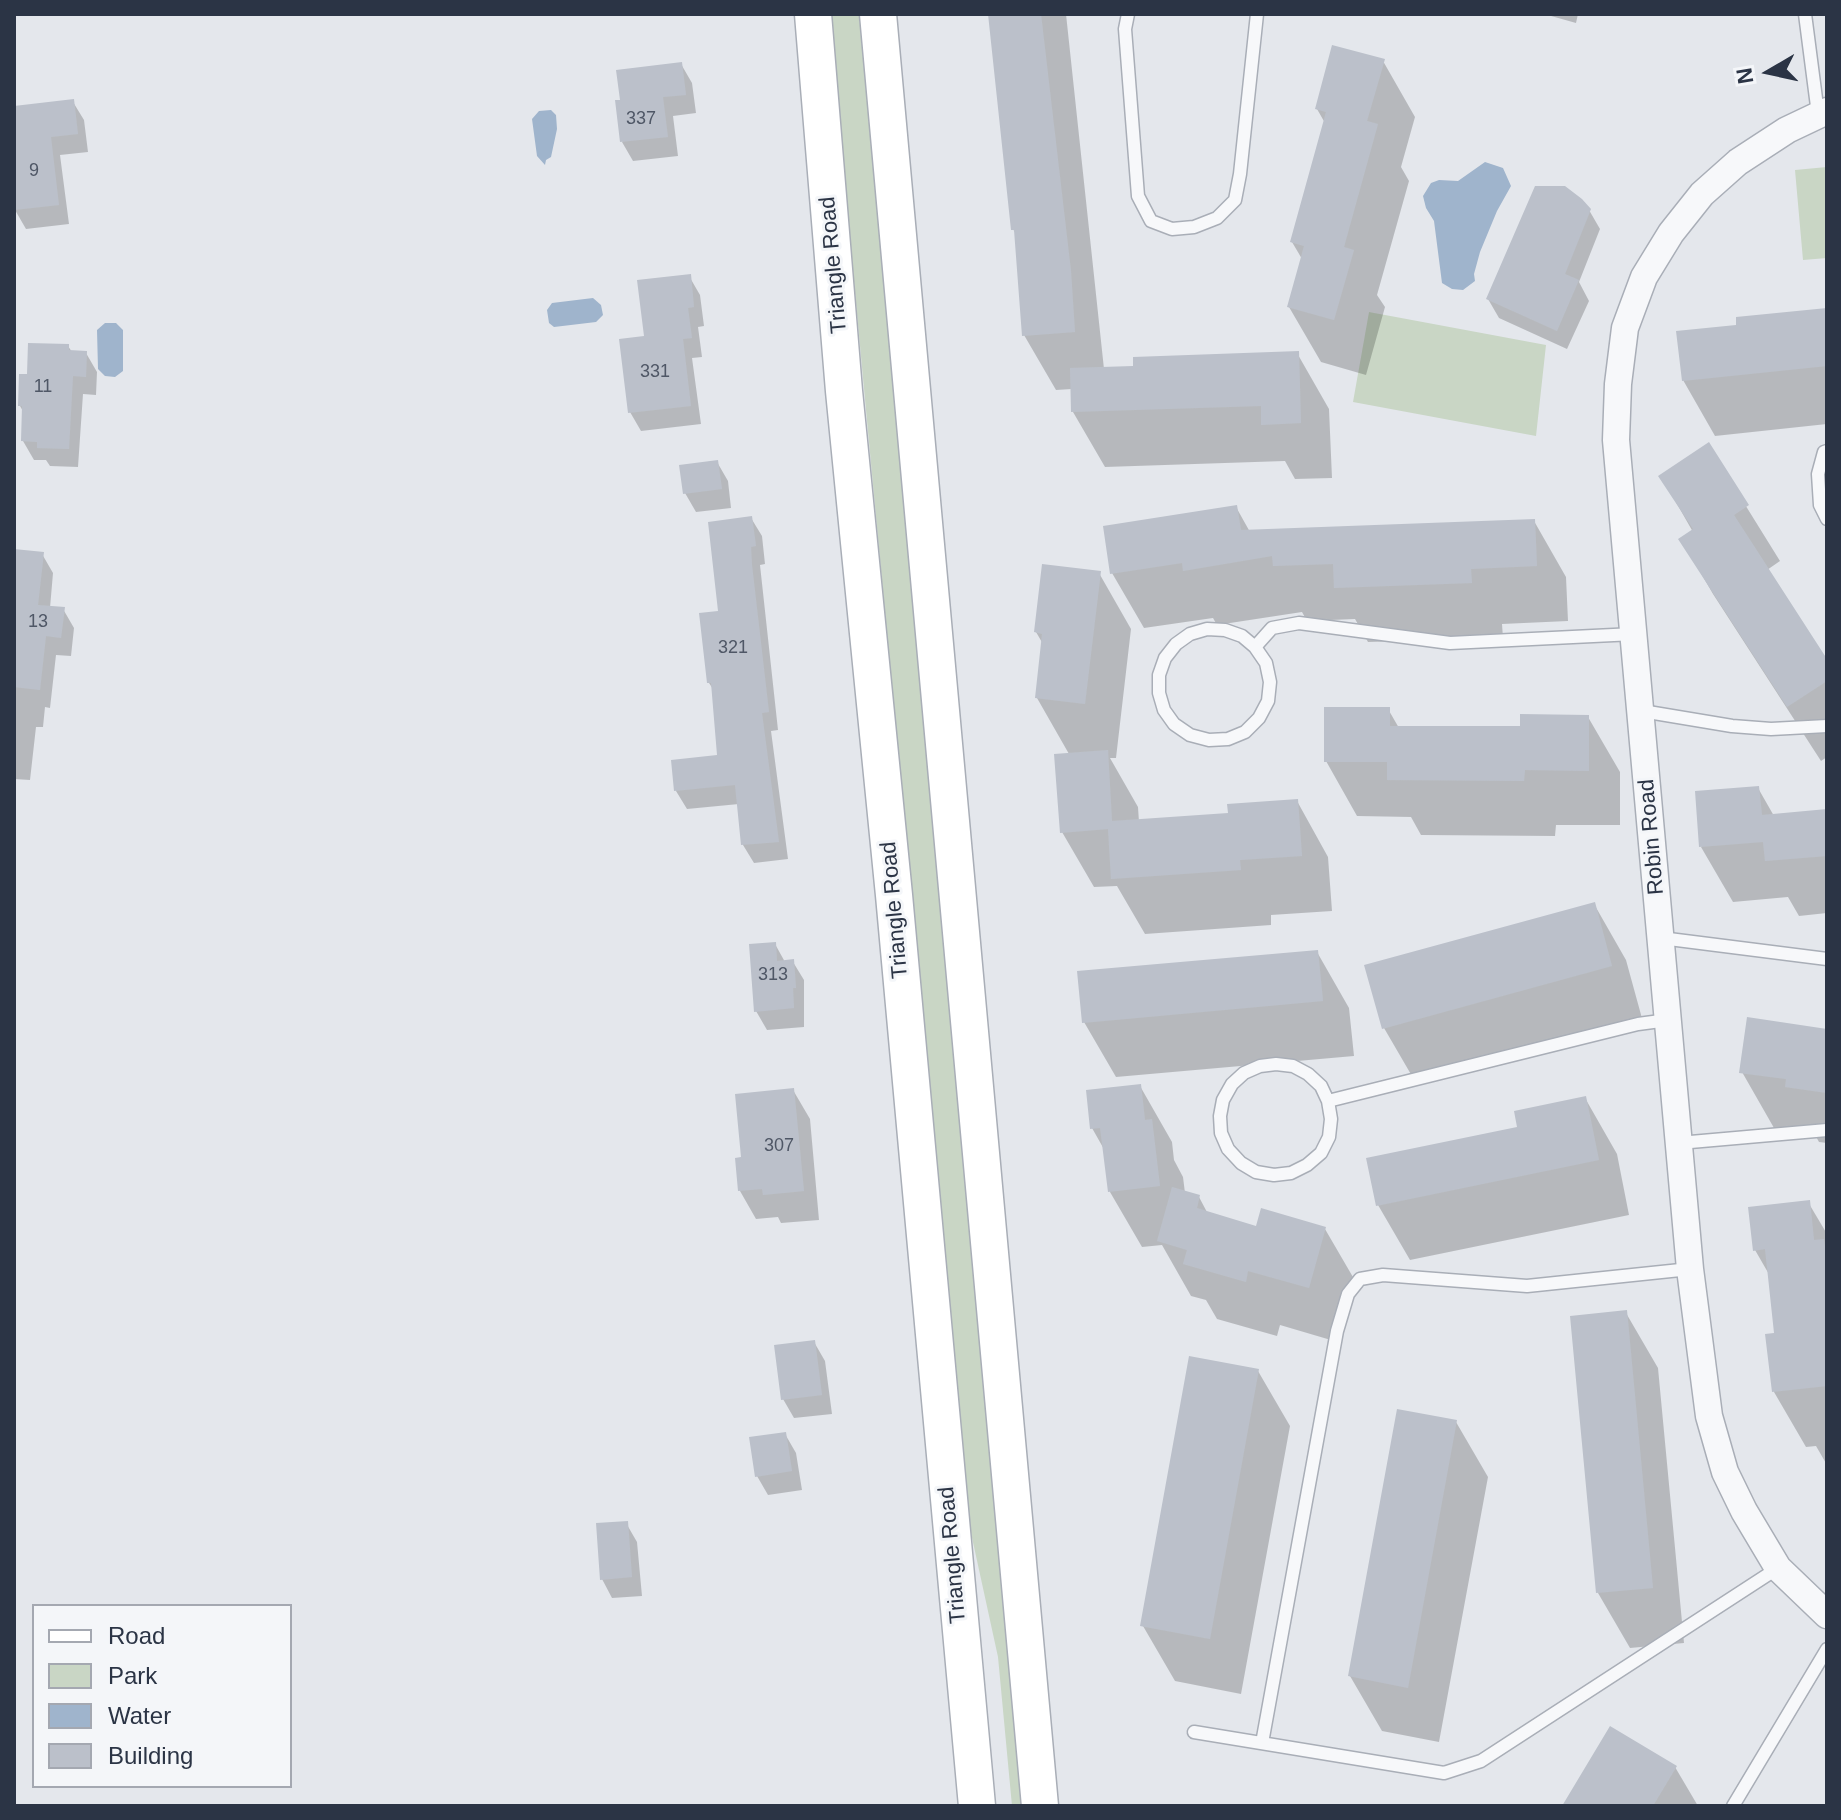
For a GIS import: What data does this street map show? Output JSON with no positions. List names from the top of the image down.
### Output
{
  "streets": {
    "street": ["Triangle Road", "Robin Road"]
  },
  "house_numbers": [
    "337",
    "9",
    "331",
    "11",
    "13",
    "321",
    "313",
    "307"
  ],
  "legend": [
    "Road",
    "Park",
    "Water",
    "Building"
  ],
  "north": "left"
}
